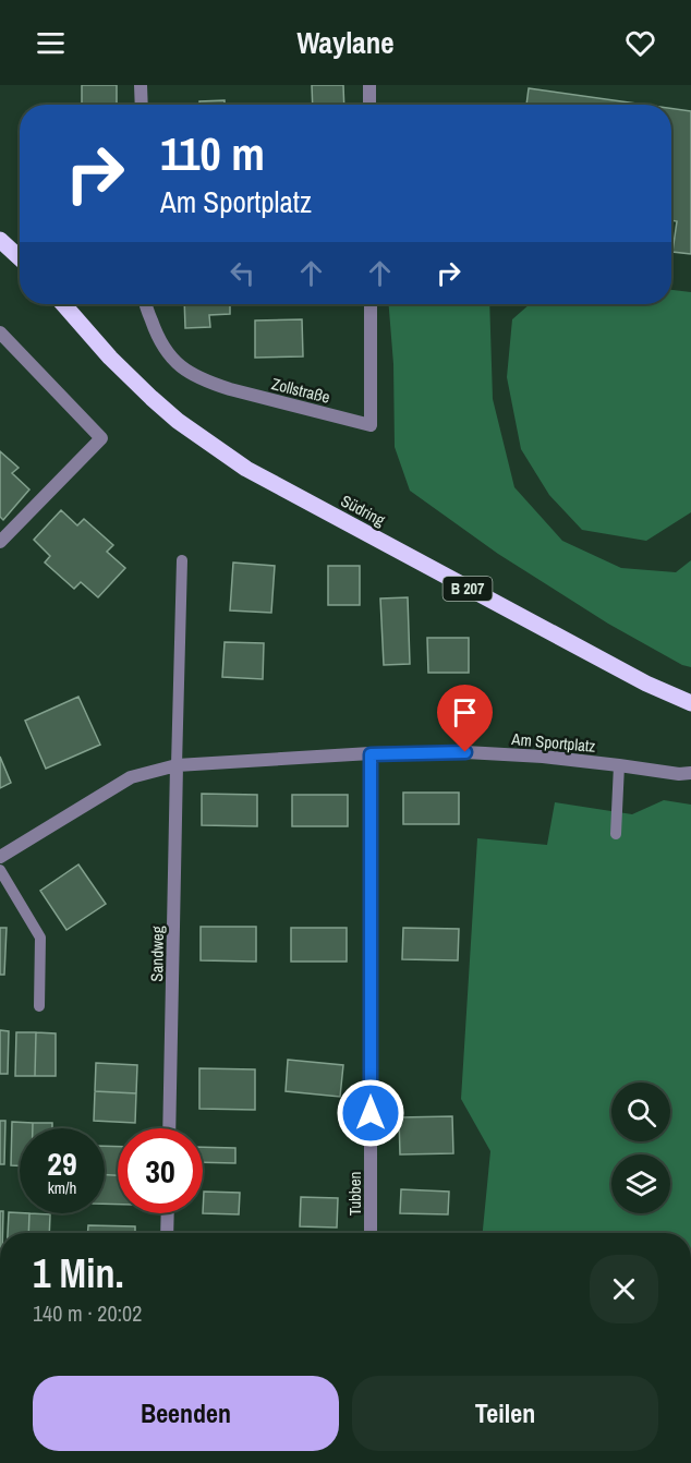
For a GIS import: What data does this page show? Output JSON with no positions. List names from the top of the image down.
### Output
{
  "streets": {
    "main road": ["Südring", "B 207"],
    "street": [
      "Zollstraße",
      "Am Sportplatz",
      "Sandweg",
      "Tubben"
    ]
  },
  "crossings": [
    ["Am Sportplatz", "Sandweg"],
    ["Am Sportplatz", "Tubben"]
  ],
  "page": {
    "header": "Waylane",
    "turn": ["110 m", "Am Sportplatz"],
    "speed": "29 km/h",
    "limit": "30",
    "heading": ["1 Min.", "140 m · 20:02"],
    "buttons": ["Beenden", "Teilen"]
  }
}
